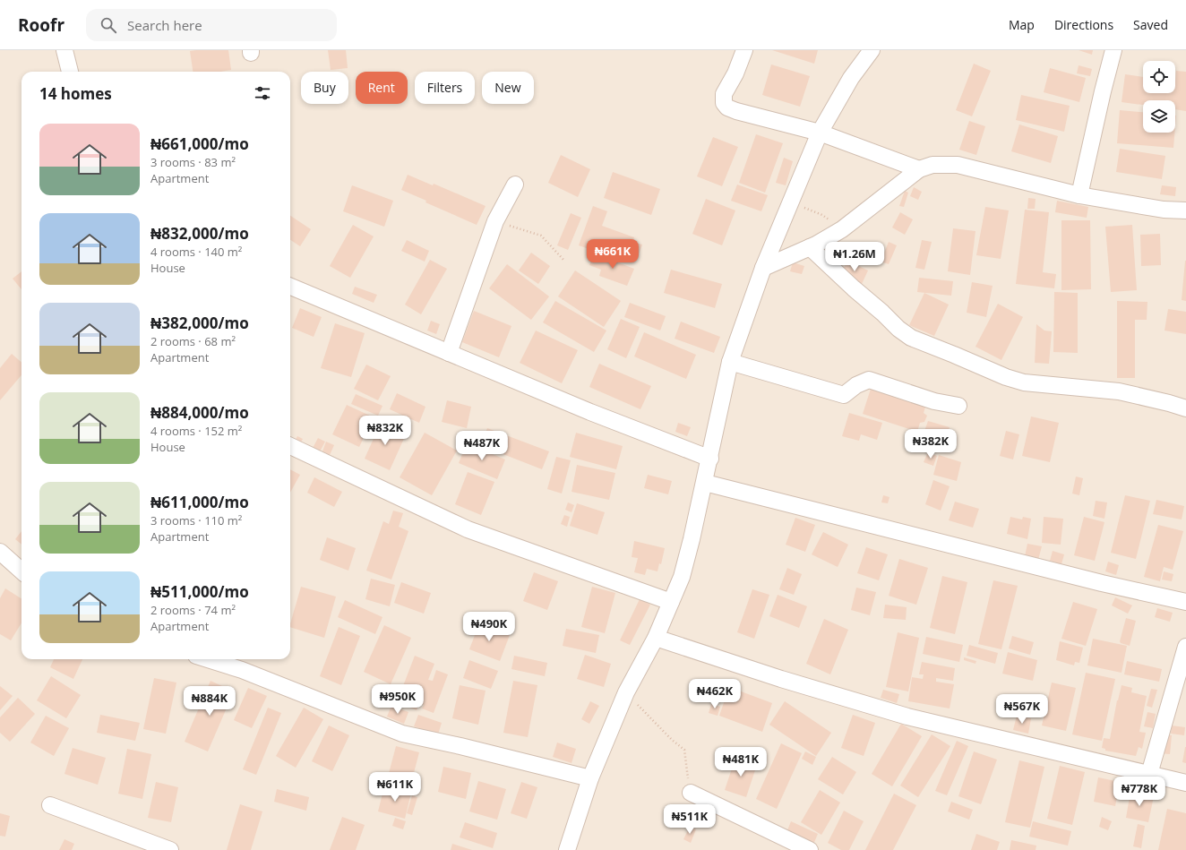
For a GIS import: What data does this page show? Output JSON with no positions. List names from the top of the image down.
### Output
{
  "page": {
    "header": "Roofr",
    "search": "Search here",
    "nav": ["Map", "Directions", "Saved"],
    "chip": [
      "Buy",
      "Rent",
      "Filters",
      "New"
    ],
    "heading": "14 homes",
    "list": [
      {
        "name": "₦661,000/mo",
        "note": "3 rooms · 83 m² · Apartment"
      },
      {
        "name": "₦832,000/mo",
        "note": "4 rooms · 140 m² · House"
      },
      {
        "name": "₦382,000/mo",
        "note": "2 rooms · 68 m² · Apartment"
      },
      {
        "name": "₦884,000/mo",
        "note": "4 rooms · 152 m² · House"
      },
      {
        "name": "₦611,000/mo",
        "note": "3 rooms · 110 m² · Apartment"
      },
      {
        "name": "₦511,000/mo",
        "note": "2 rooms · 74 m² · Apartment"
      }
    ],
    "price": [
      "₦661K",
      "₦1.26M",
      "₦832K",
      "₦382K",
      "₦487K",
      "₦490K",
      "₦462K",
      "₦950K",
      "₦884K",
      "₦567K",
      "₦481K",
      "₦611K",
      "₦778K",
      "₦511K"
    ]
  }
}
